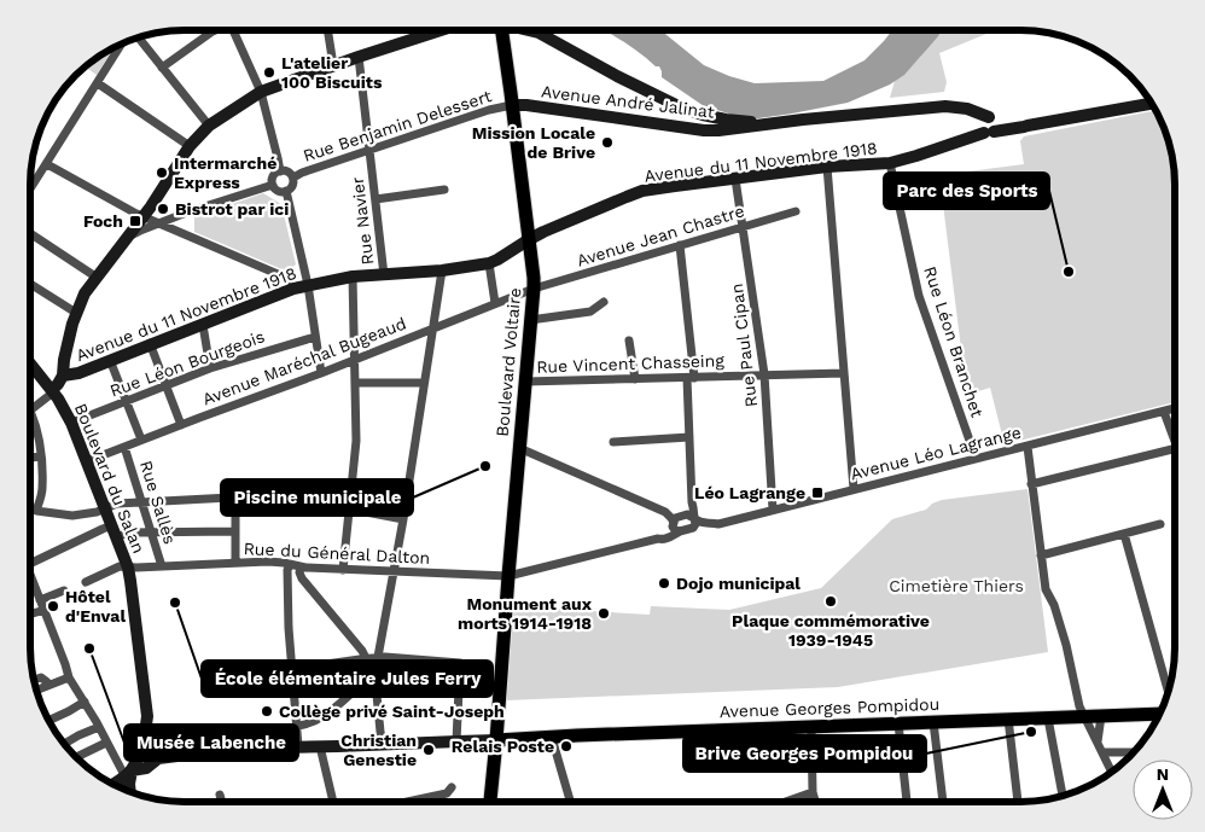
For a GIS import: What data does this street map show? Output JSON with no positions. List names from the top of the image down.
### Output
{
  "streets": {
    "main road": ["Boulevard Voltaire", "Avenue Georges Pompidou"],
    "street": [
      "Avenue André Jalinat",
      "Rue Benjamin Delessert",
      "Avenue du 11 Novembre 1918",
      "Rue Navier",
      "Avenue Jean Chastre",
      "Rue Léon Branchet",
      "Rue Paul Cipan",
      "Avenue Maréchal Bugeaud",
      "Rue Léon Bourgeois",
      "Rue Vincent Chasseing",
      "Avenue Léo Lagrange",
      "Boulevard du Salan",
      "Rue Sallès",
      "Rue du Général Dalton"
    ]
  },
  "crossings": [
    ["Avenue André Jalinat", "Rue Benjamin Delessert"],
    ["Avenue André Jalinat", "Avenue du 11 Novembre 1918"],
    ["Avenue André Jalinat", "Boulevard Voltaire"],
    ["Rue Benjamin Delessert", "Rue Navier"],
    ["Rue Benjamin Delessert", "Boulevard Voltaire"],
    ["Avenue du 11 Novembre 1918", "Rue Navier"],
    ["Avenue du 11 Novembre 1918", "Rue Léon Branchet"],
    ["Avenue du 11 Novembre 1918", "Rue Paul Cipan"],
    ["Avenue du 11 Novembre 1918", "Boulevard Voltaire"],
    ["Avenue Jean Chastre", "Rue Paul Cipan"],
    ["Avenue Jean Chastre", "Avenue Maréchal Bugeaud"],
    ["Avenue Jean Chastre", "Boulevard Voltaire"],
    ["Rue Léon Branchet", "Avenue Léo Lagrange"],
    ["Rue Paul Cipan", "Rue Vincent Chasseing"],
    ["Rue Paul Cipan", "Avenue Léo Lagrange"],
    ["Avenue Maréchal Bugeaud", "Boulevard Voltaire"],
    ["Avenue Maréchal Bugeaud", "Boulevard du Salan"],
    ["Avenue Maréchal Bugeaud", "Rue Sallès"],
    ["Boulevard Voltaire", "Rue Vincent Chasseing"],
    ["Boulevard Voltaire", "Rue du Général Dalton"],
    ["Boulevard Voltaire", "Avenue Georges Pompidou"],
    ["Rue Léon Bourgeois", "Boulevard du Salan"],
    ["Boulevard du Salan", "Rue du Général Dalton"],
    ["Rue Sallès", "Rue du Général Dalton"]
  ],
  "parks": ["Cimetière Thiers"],
  "places": {
    "other": [
      "L'atelier 100 Biscuits",
      "Mission Locale de Brive",
      "Intermarché Express",
      "Bistrot par ici",
      "Parc des Sports",
      "Piscine municipale",
      "Dojo municipal",
      "Plaque commémorative 1939-1945",
      "École élémentaire Jules Ferry",
      "Hôtel d'Enval",
      "Monument aux morts 1914-1918",
      "Musée Labenche",
      "Collège privé Saint-Joseph",
      "Brive Georges Pompidou",
      "Relais Poste",
      "Christian Genestie"
    ],
    "transit": ["Foch", "Léo Lagrange"]
  },
  "north": "top"
}
